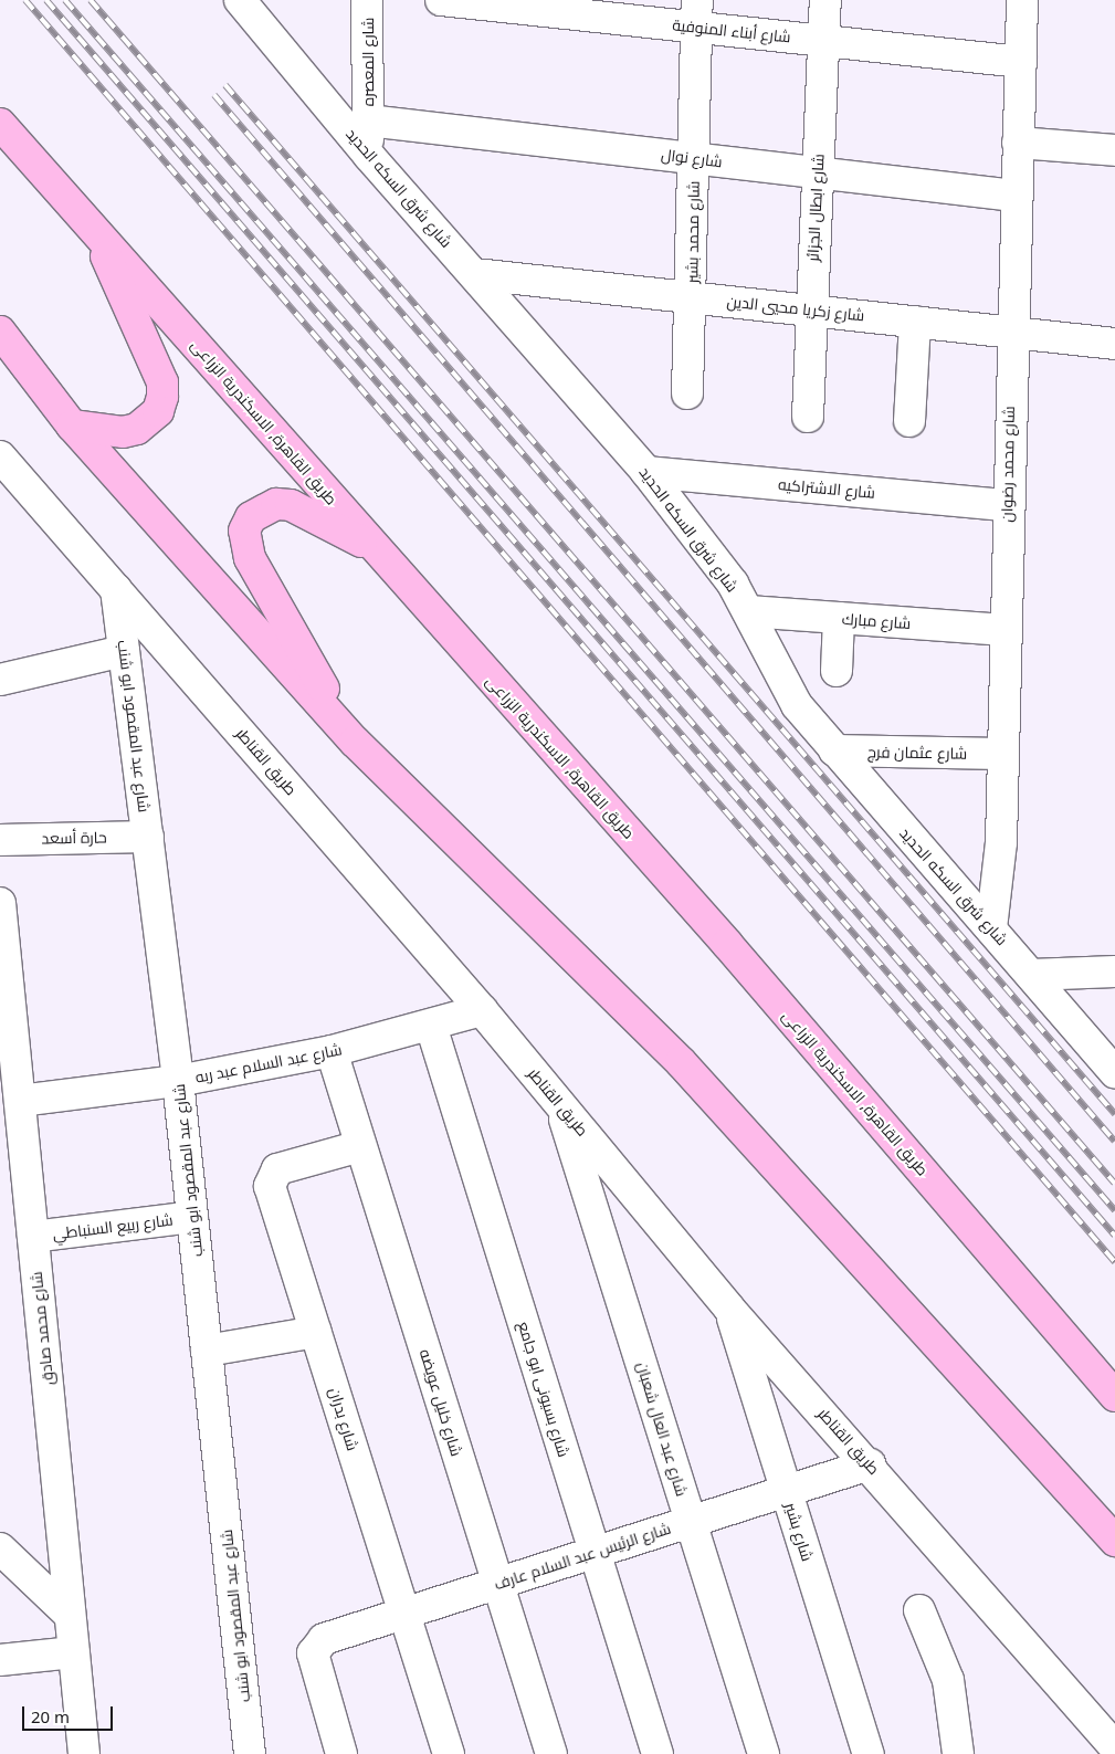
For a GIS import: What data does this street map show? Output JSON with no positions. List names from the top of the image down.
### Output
{
  "streets": {
    "highway": ["طريق القاهرة, الاسكندرية الزراعى"],
    "street": [
      "شارع أبناء المنوفية",
      "شارع المعصره",
      "شارع نوال",
      "شارع شرق السكه الحديد",
      "شارع ابطال الجزائر",
      "شارع محمد بشير",
      "شارع زكريا محيي الدين",
      "شارع محمد رضوان",
      "شارع الاشتراكيه",
      "شارع مبارك",
      "شارع عبد المقصود ابو شنب",
      "شارع عثمان فرج",
      "طريق القناطر",
      "حارة أسعد",
      "شارع عبد السلام عبد ربه",
      "شارع ربيع السنباطي",
      "شارع محمد صادق",
      "شارع بسيونى ابو جامع",
      "شارع خليل عويضه",
      "شارع بدران",
      "شارع عبد العال شعبان",
      "شارع بشير",
      "شارع الرئيس عبد السلام عارف"
    ]
  },
  "crossings": [
    ["شارع أبناء المنوفية", "شارع ابطال الجزائر"],
    ["شارع أبناء المنوفية", "شارع محمد بشير"],
    ["شارع أبناء المنوفية", "شارع محمد رضوان"],
    ["شارع المعصره", "شارع نوال"],
    ["شارع المعصره", "شارع شرق السكه الحديد"],
    ["شارع نوال", "شارع ابطال الجزائر"],
    ["شارع نوال", "شارع محمد بشير"],
    ["شارع نوال", "شارع محمد رضوان"],
    ["شارع شرق السكه الحديد", "شارع زكريا محيي الدين"],
    ["شارع شرق السكه الحديد", "شارع محمد رضوان"],
    ["شارع شرق السكه الحديد", "شارع الاشتراكيه"],
    ["شارع شرق السكه الحديد", "شارع مبارك"],
    ["شارع شرق السكه الحديد", "شارع عثمان فرج"],
    ["شارع ابطال الجزائر", "شارع زكريا محيي الدين"],
    ["شارع محمد بشير", "شارع زكريا محيي الدين"],
    ["شارع زكريا محيي الدين", "شارع محمد رضوان"],
    ["شارع محمد رضوان", "شارع الاشتراكيه"],
    ["شارع محمد رضوان", "شارع مبارك"],
    ["شارع محمد رضوان", "شارع عثمان فرج"],
    ["شارع عبد المقصود ابو شنب", "طريق القناطر"],
    ["شارع عبد المقصود ابو شنب", "حارة أسعد"],
    ["شارع عبد المقصود ابو شنب", "شارع عبد السلام عبد ربه"],
    ["شارع عبد المقصود ابو شنب", "شارع ربيع السنباطي"],
    ["طريق القناطر", "شارع عبد السلام عبد ربه"],
    ["طريق القناطر", "شارع عبد العال شعبان"],
    ["طريق القناطر", "شارع بشير"],
    ["طريق القناطر", "شارع الرئيس عبد السلام عارف"],
    ["شارع عبد السلام عبد ربه", "شارع محمد صادق"],
    ["شارع عبد السلام عبد ربه", "شارع بسيونى ابو جامع"],
    ["شارع عبد السلام عبد ربه", "شارع خليل عويضه"],
    ["شارع ربيع السنباطي", "شارع محمد صادق"],
    ["شارع بسيونى ابو جامع", "شارع الرئيس عبد السلام عارف"],
    ["شارع خليل عويضه", "شارع بدران"],
    ["شارع خليل عويضه", "شارع الرئيس عبد السلام عارف"],
    ["شارع بدران", "شارع الرئيس عبد السلام عارف"],
    ["شارع عبد العال شعبان", "شارع الرئيس عبد السلام عارف"],
    ["شارع بشير", "شارع الرئيس عبد السلام عارف"]
  ],
  "scale_bar": "20 m"
}
